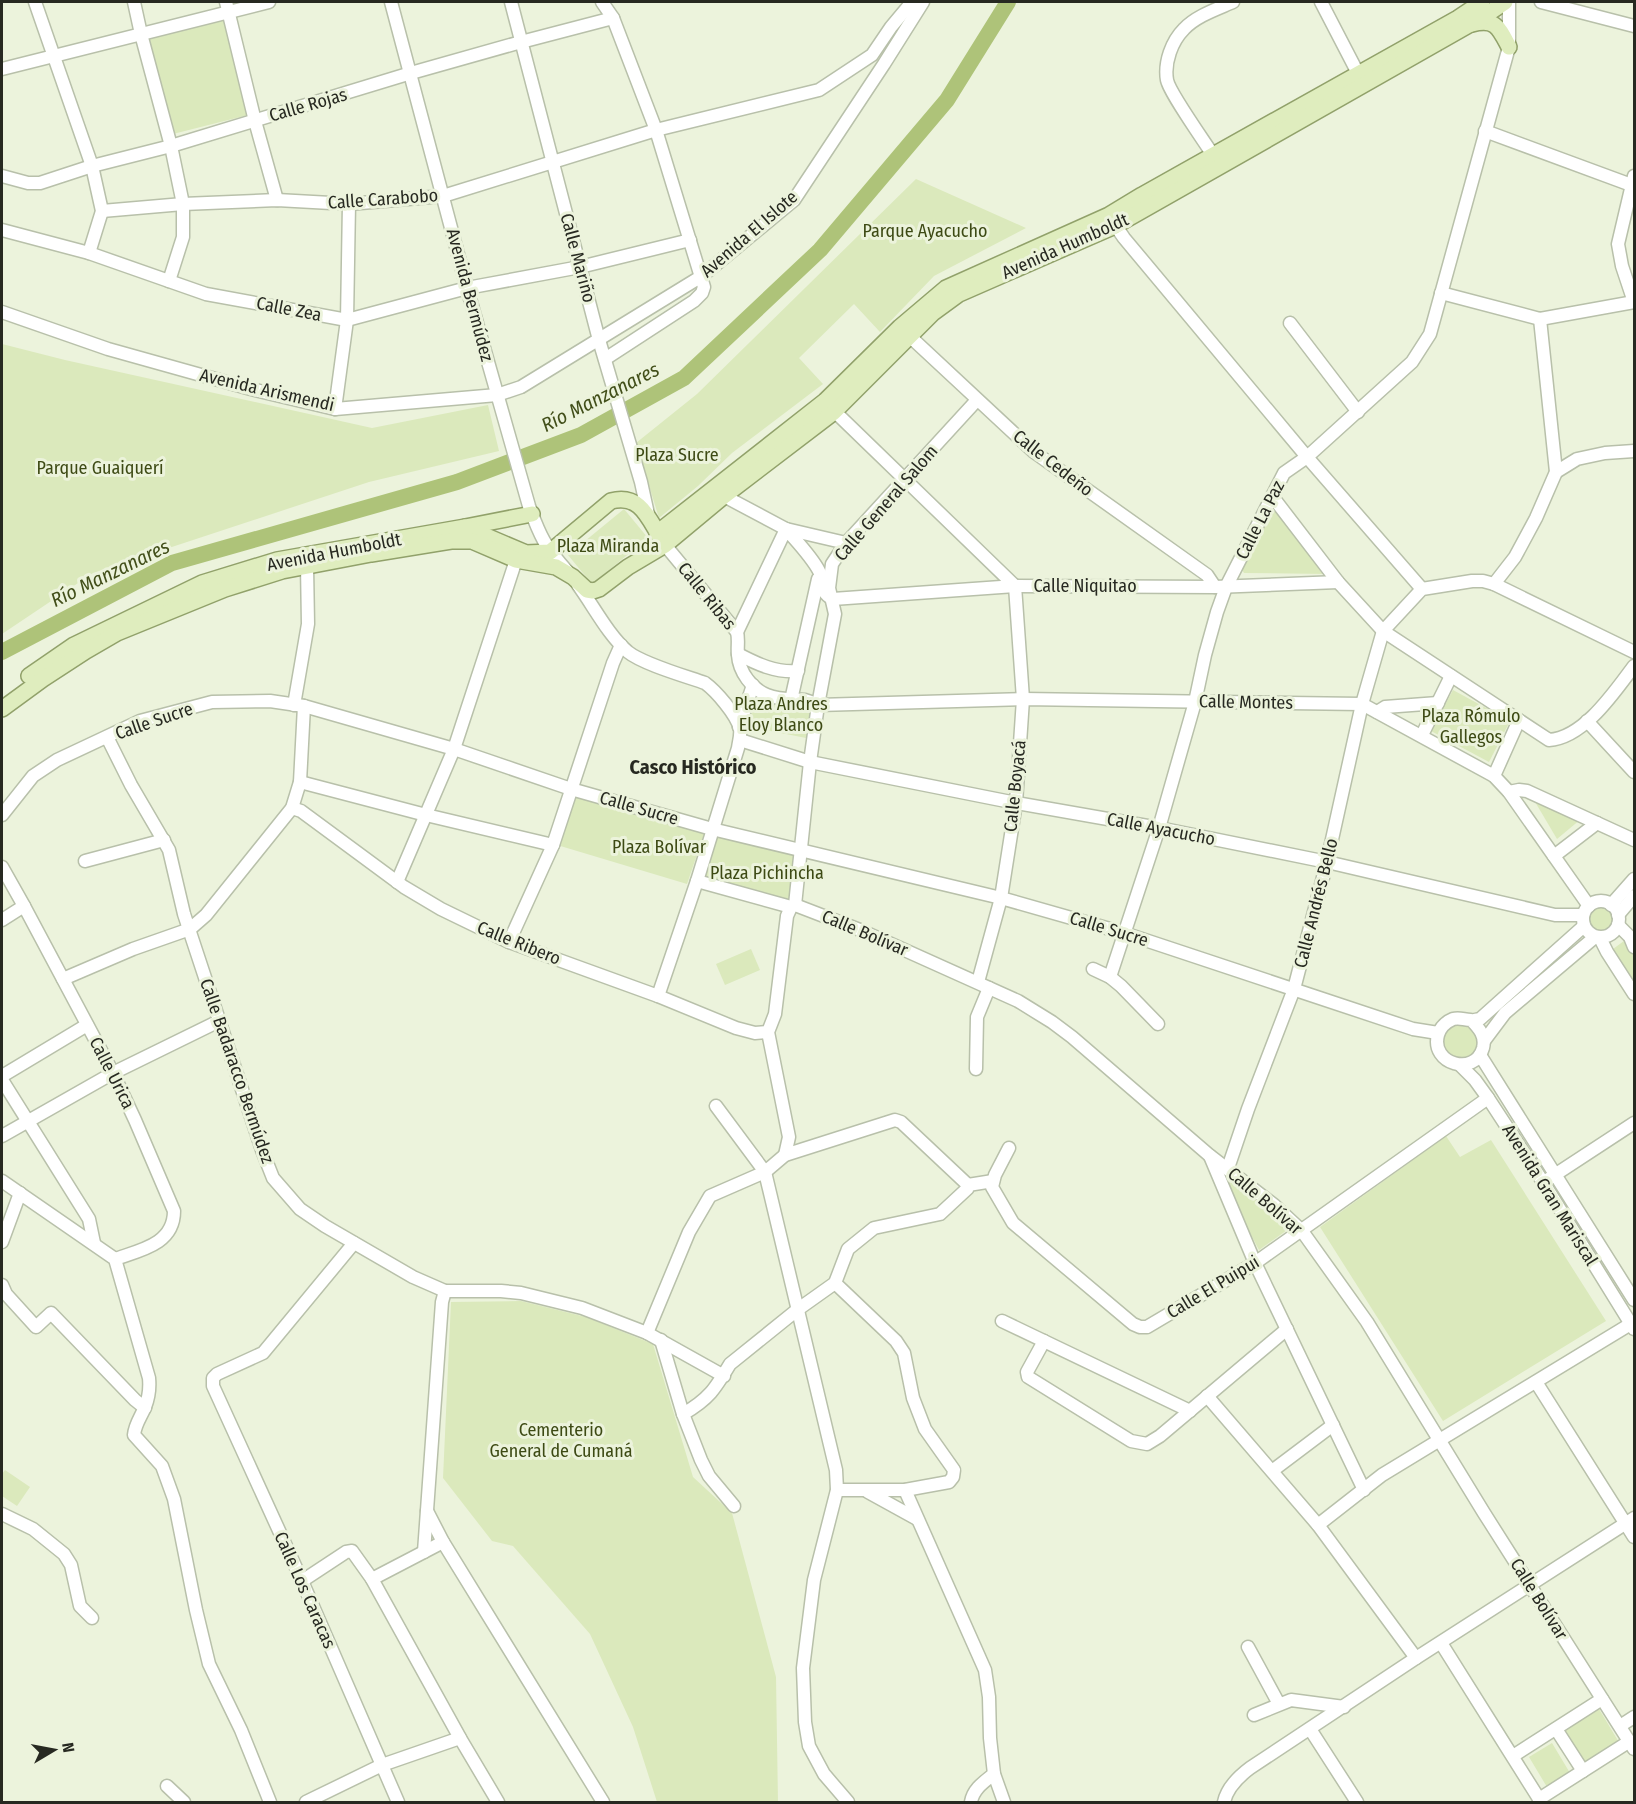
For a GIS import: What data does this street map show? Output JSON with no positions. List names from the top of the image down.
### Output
{
  "streets": {
    "main road": ["Avenida Humboldt"],
    "street": [
      "Calle Rojas",
      "Calle Carabobo",
      "Avenida El Islote",
      "Calle Mariño",
      "Avenida Bermúdez",
      "Calle Zea",
      "Avenida Arismendi",
      "Calle Cedeño",
      "Calle General Salom",
      "Calle La Paz",
      "Calle Niquitao",
      "Calle Ribas",
      "Calle Montes",
      "Calle Sucre",
      "Calle Boyacá",
      "Calle Ayacucho",
      "Calle Andrés Bello",
      "Calle Bolívar",
      "Calle Ribero",
      "Calle Badaracco Bermúdez",
      "Calle Urica",
      "Avenida Gran Mariscal",
      "Calle El Puipui",
      "Calle Los Caracas"
    ]
  },
  "crossings": [
    ["Calle Rojas", "Calle Mariño"],
    ["Calle Rojas", "Avenida Bermúdez"],
    ["Calle Carabobo", "Calle Mariño"],
    ["Calle Carabobo", "Avenida Bermúdez"],
    ["Avenida El Islote", "Calle Mariño"],
    ["Avenida El Islote", "Avenida Arismendi"],
    ["Avenida Humboldt", "Avenida Bermúdez"],
    ["Avenida Humboldt", "Calle Cedeño"],
    ["Avenida Humboldt", "Calle La Paz"],
    ["Avenida Humboldt", "Calle Ribas"],
    ["Calle Mariño", "Calle Zea"],
    ["Calle Mariño", "Avenida Arismendi"],
    ["Avenida Bermúdez", "Calle Zea"],
    ["Avenida Bermúdez", "Avenida Arismendi"],
    ["Calle Cedeño", "Calle General Salom"],
    ["Calle Cedeño", "Calle La Paz"],
    ["Calle Cedeño", "Calle Niquitao"],
    ["Calle General Salom", "Calle Niquitao"],
    ["Calle General Salom", "Calle Montes"],
    ["Calle General Salom", "Calle Sucre"],
    ["Calle General Salom", "Calle Ayacucho"],
    ["Calle General Salom", "Calle Bolívar"],
    ["Calle General Salom", "Calle Ribero"],
    ["Calle La Paz", "Calle Niquitao"],
    ["Calle La Paz", "Calle Montes"],
    ["Calle La Paz", "Calle Sucre"],
    ["Calle La Paz", "Calle Ayacucho"],
    ["Calle Niquitao", "Calle Boyacá"],
    ["Calle Montes", "Calle Boyacá"],
    ["Calle Montes", "Calle Ayacucho"],
    ["Calle Montes", "Calle Andrés Bello"],
    ["Calle Sucre", "Calle Boyacá"],
    ["Calle Sucre", "Calle Andrés Bello"],
    ["Calle Sucre", "Calle Badaracco Bermúdez"],
    ["Calle Sucre", "Avenida Gran Mariscal"],
    ["Calle Boyacá", "Calle Ayacucho"],
    ["Calle Boyacá", "Calle Bolívar"],
    ["Calle Ayacucho", "Calle Andrés Bello"],
    ["Calle Andrés Bello", "Calle Bolívar"],
    ["Calle Bolívar", "Calle El Puipui"],
    ["Calle Badaracco Bermúdez", "Calle Los Caracas"],
    ["Avenida Gran Mariscal", "Calle El Puipui"]
  ],
  "districts": ["Casco Histórico"],
  "water": ["Río Manzanares"],
  "parks": [
    "Parque Ayacucho",
    "Plaza Sucre",
    "Parque Guaiquerí",
    "Plaza Miranda",
    "Plaza Andres Eloy Blanco",
    "Plaza Rómulo Gallegos",
    "Plaza Bolívar",
    "Plaza Pichincha",
    "Cementerio General de Cumaná"
  ],
  "north": "right"
}
